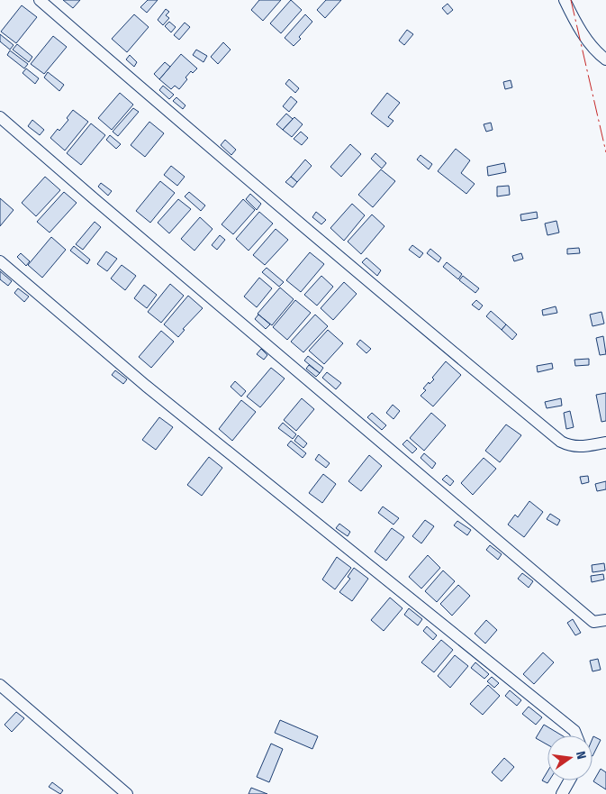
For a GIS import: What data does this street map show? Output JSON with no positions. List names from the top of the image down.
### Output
{
  "north": "right"
}
